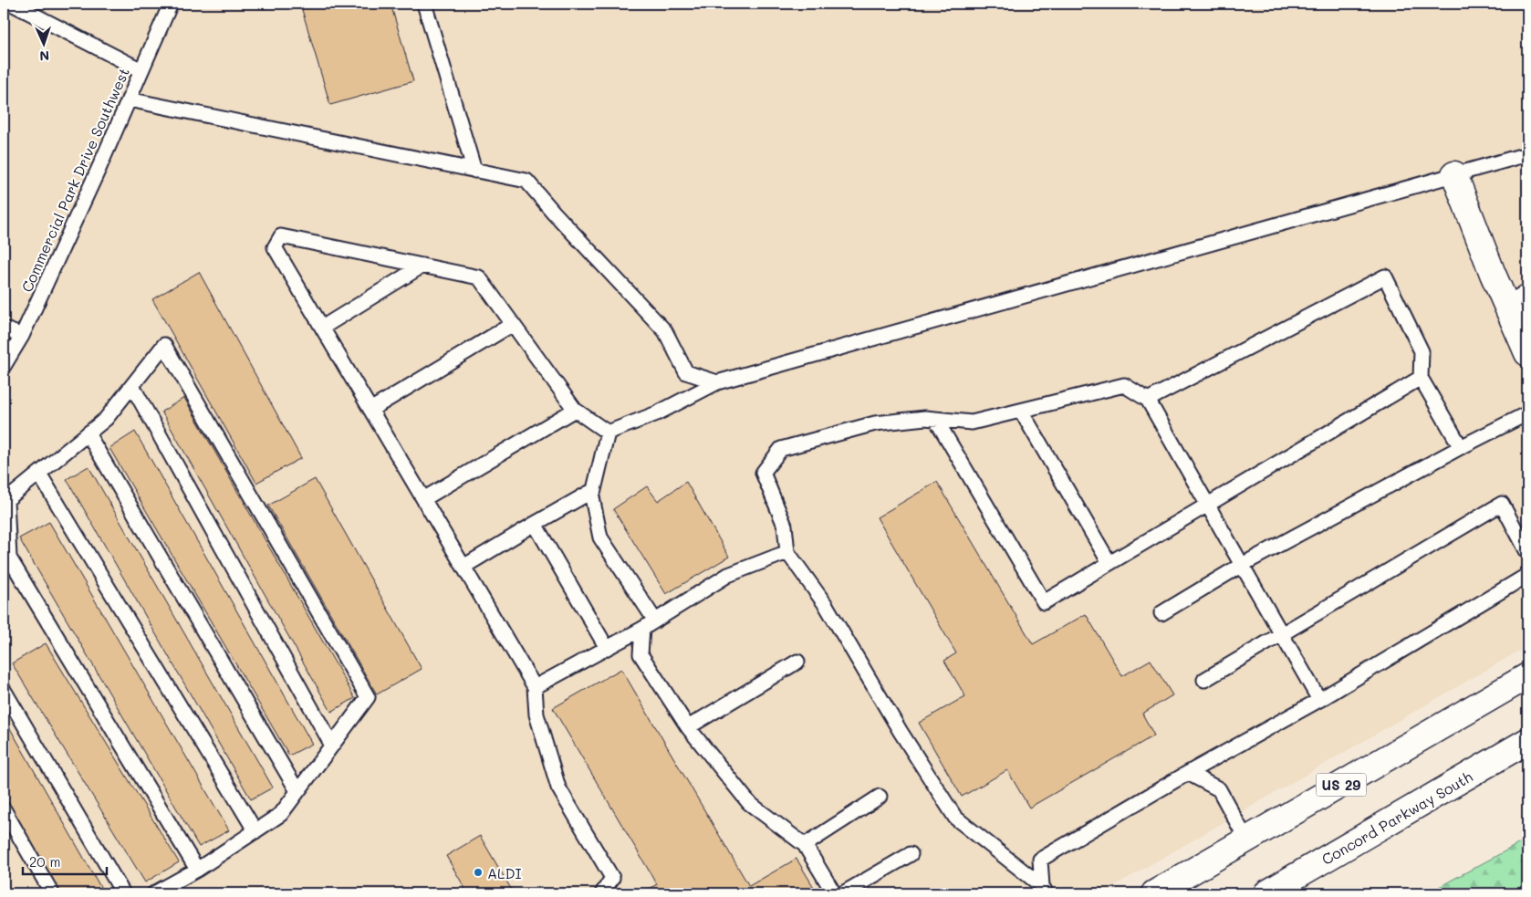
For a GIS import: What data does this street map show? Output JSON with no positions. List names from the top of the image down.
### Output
{
  "streets": {
    "main road": ["US 29", "Concord Parkway South"],
    "lane": ["Commercial Park Drive Southwest"]
  },
  "places": ["ALDI"],
  "scale_bar": "20 m",
  "north": "bottom"
}
